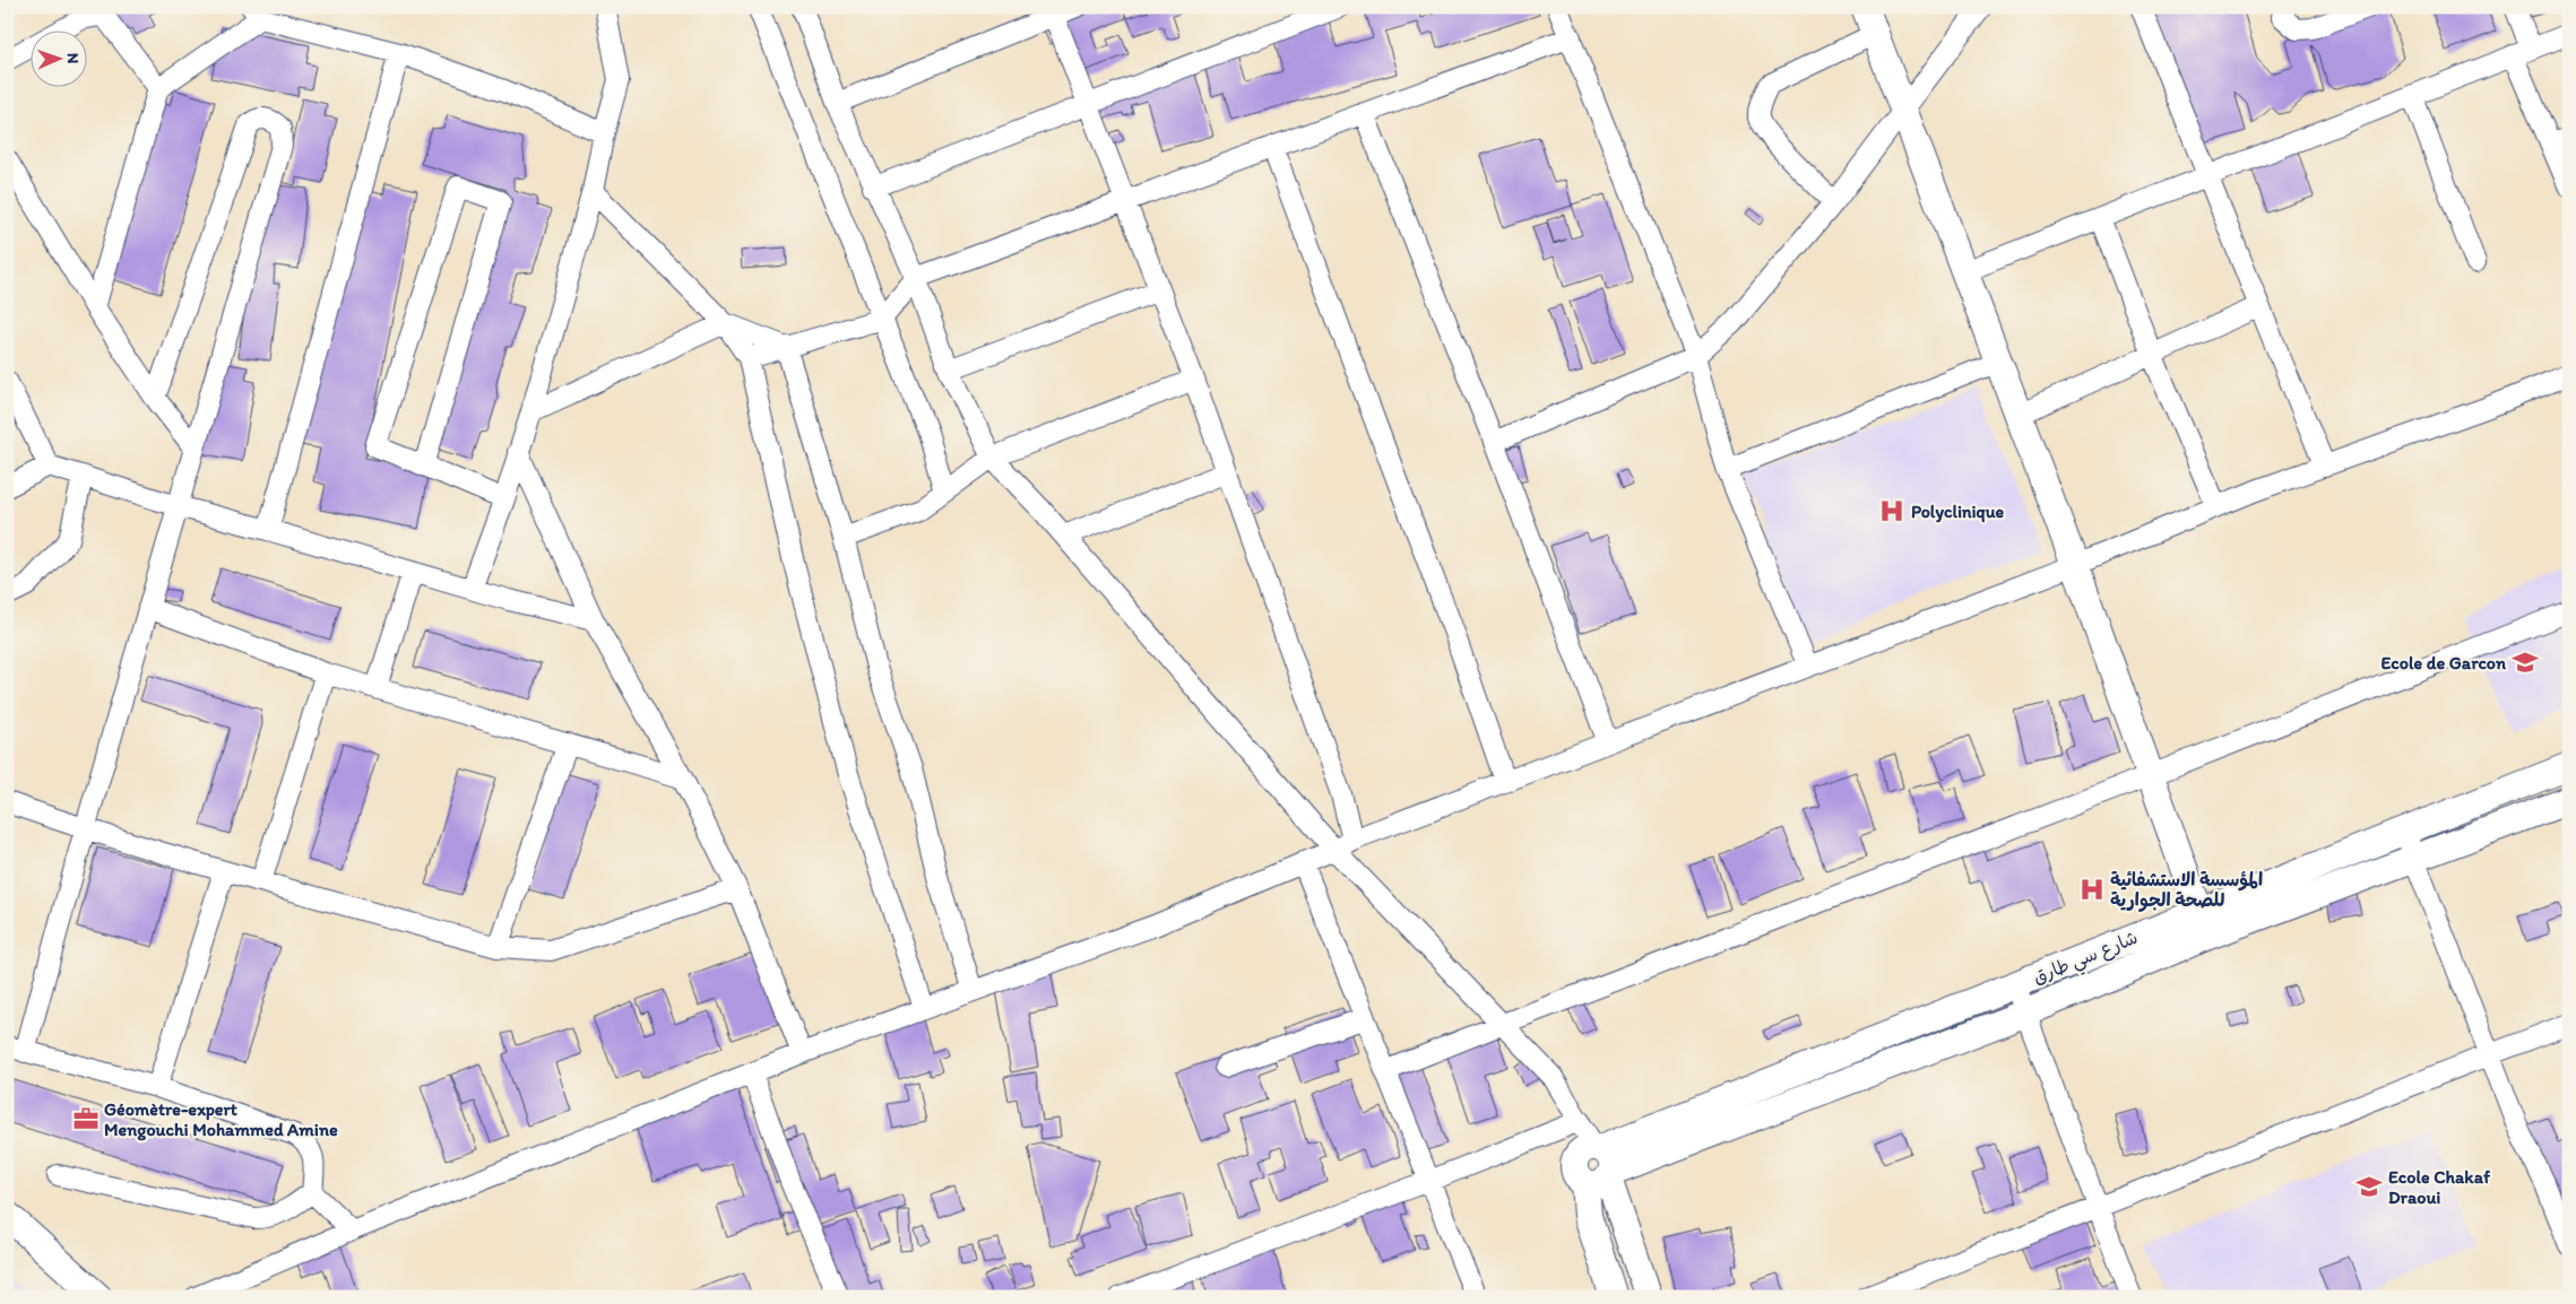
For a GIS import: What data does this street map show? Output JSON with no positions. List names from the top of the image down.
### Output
{
  "streets": {
    "street": ["شارع سي طارق"]
  },
  "places": {
    "hospital": ["Polyclinique", "المؤسسة الاستشفائية للصحة الجوارية"],
    "school or university": ["Ecole de Garcon", "Ecole Chakaf Draoui"],
    "office": ["Géomètre-expert Mengouchi Mohammed Amine"]
  },
  "north": "right"
}
